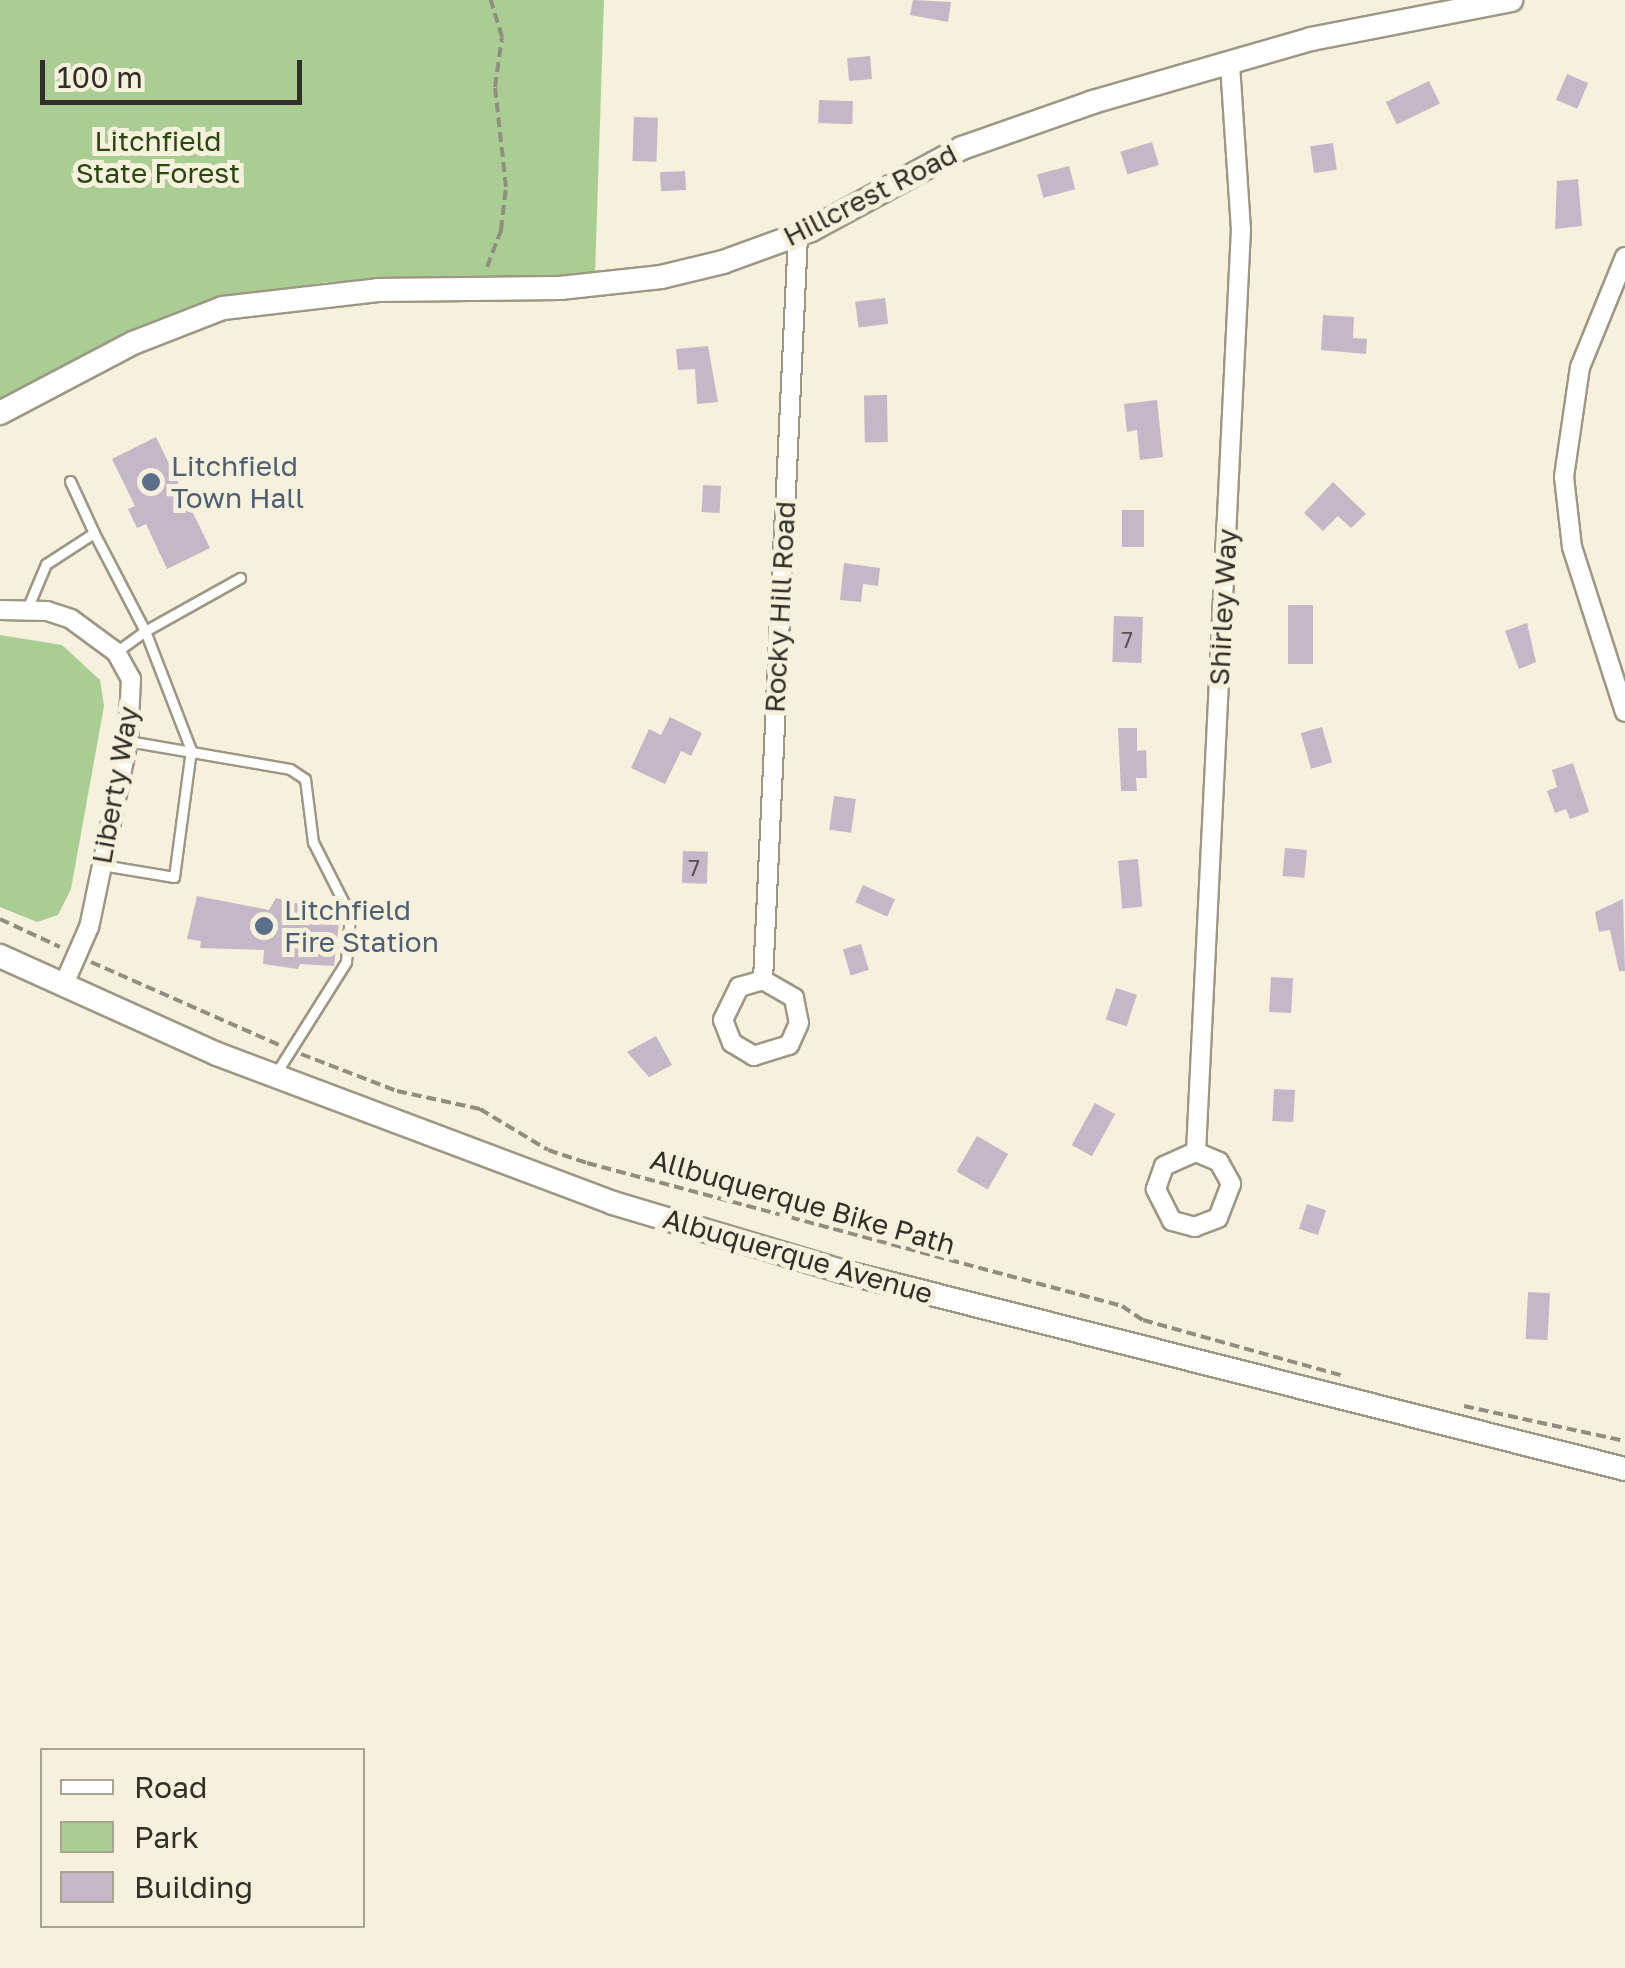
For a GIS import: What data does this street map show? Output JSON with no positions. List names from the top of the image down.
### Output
{
  "streets": {
    "street": [
      "Hillcrest Road",
      "Rocky Hill Road",
      "Shirley Way",
      "Liberty Way",
      "Albuquerque Avenue"
    ],
    "path": ["Allbuquerque Bike Path"]
  },
  "crossings": [
    ["Hillcrest Road", "Rocky Hill Road"],
    ["Hillcrest Road", "Shirley Way"],
    ["Liberty Way", "Allbuquerque Bike Path"],
    ["Liberty Way", "Albuquerque Avenue"]
  ],
  "parks": ["Litchfield State Forest"],
  "places": ["Litchfield Town Hall", "Litchfield Fire Station"],
  "house_numbers": ["7", "7"],
  "legend": ["Road", "Park", "Building"],
  "scale_bar": "100 m"
}
